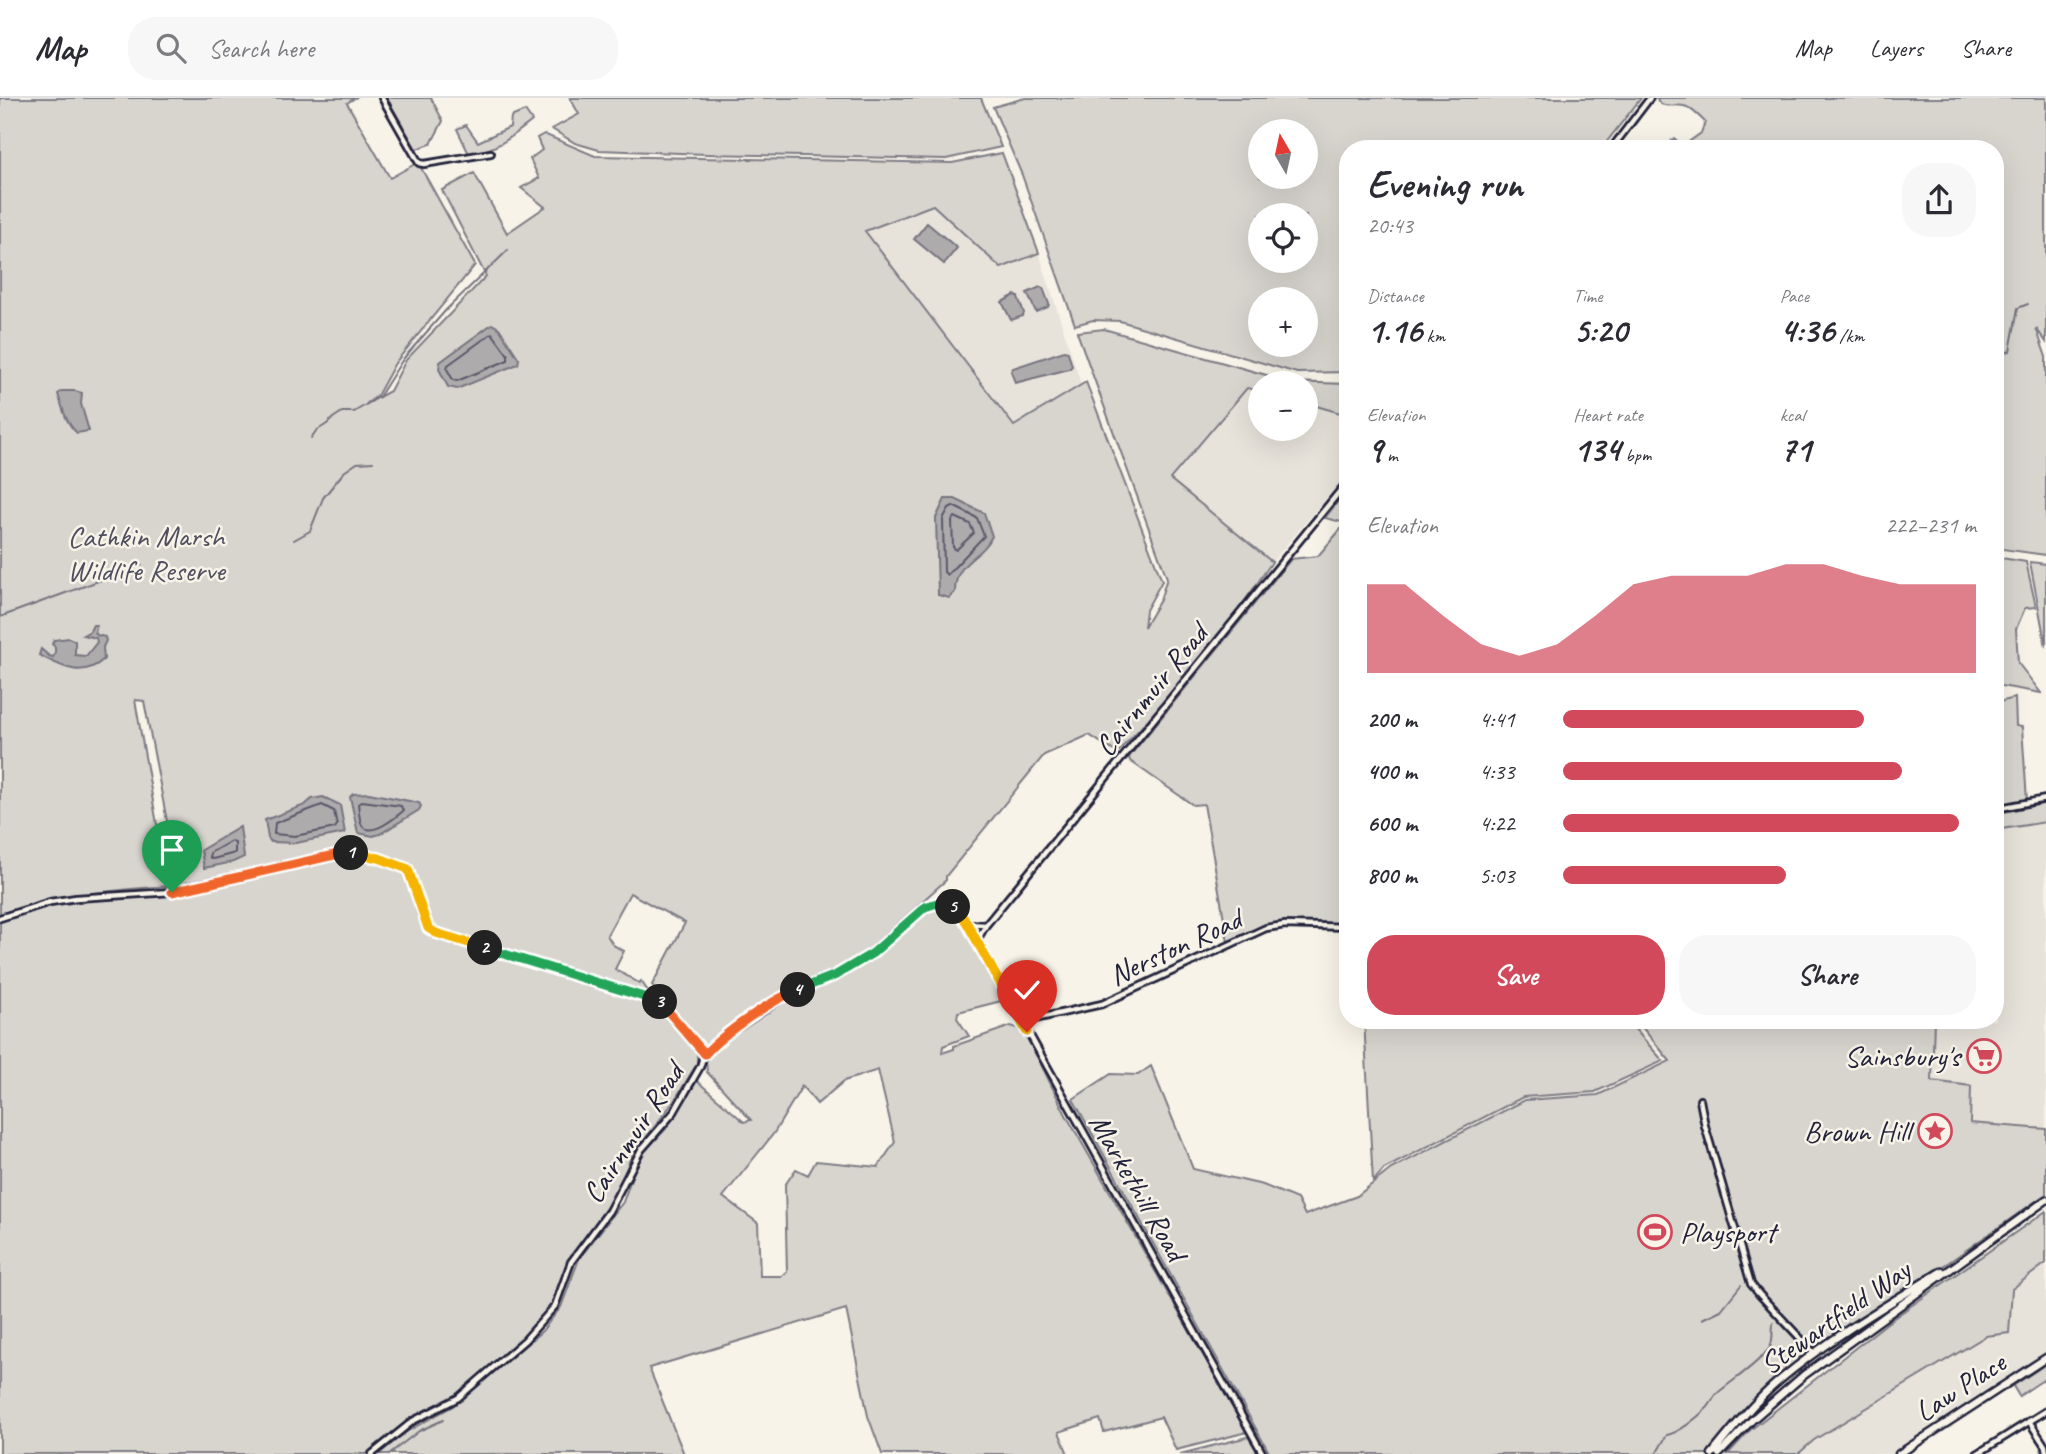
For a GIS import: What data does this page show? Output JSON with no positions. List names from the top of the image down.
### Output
{
  "streets": {
    "street": [
      "Cairnmuir Road",
      "Nerston Road",
      "Markethill Road",
      "Stewartfield Way",
      "Law Place"
    ]
  },
  "crossings": [
    ["Cairnmuir Road", "Markethill Road"],
    ["Nerston Road", "Markethill Road"]
  ],
  "parks": ["Cathkin Marsh Wildlife Reserve"],
  "places": {
    "supermarket": ["Sainsbury's"],
    "place": ["Brown Hill"],
    "sports": ["Playsport"]
  },
  "north": "top",
  "page": {
    "header": "Map",
    "search": "Search here",
    "nav": ["Map", "Layers", "Share"],
    "map_buttons": ["+", "−"],
    "heading": ["Evening run", "20:43"],
    "stats": [
      ["Distance", "1.16 km"],
      ["Time", "5:20"],
      ["Pace", "4:36 /km"],
      ["Elevation", "9 m"],
      ["Heart rate", "134 bpm"],
      ["kcal", "71"]
    ],
    "chart": ["Elevation", "222–231 m"],
    "list": [
      {
        "name": "200 m",
        "note": "4:41"
      },
      {
        "name": "400 m",
        "note": "4:33"
      },
      {
        "name": "600 m",
        "note": "4:22"
      },
      {
        "name": "800 m",
        "note": "5:03"
      }
    ],
    "pins": [
      "1",
      "5",
      "2",
      "4",
      "3"
    ],
    "buttons": ["Save", "Share"]
  }
}
